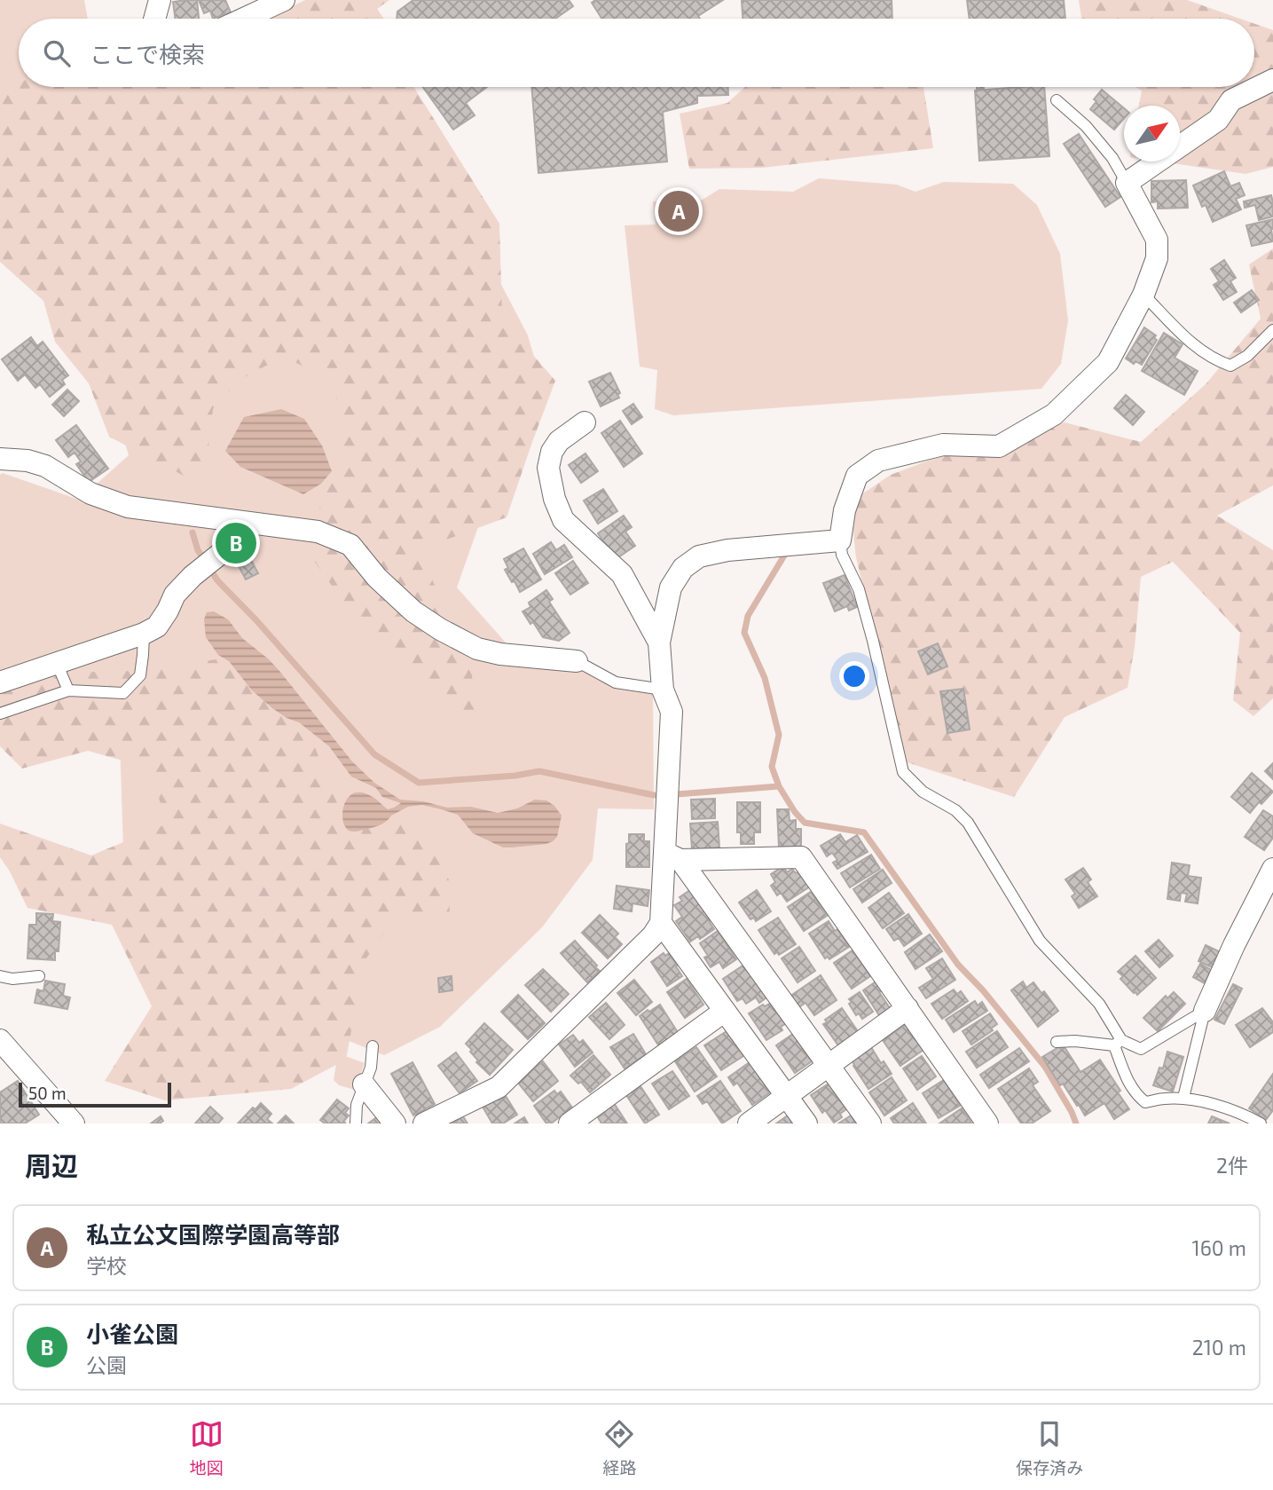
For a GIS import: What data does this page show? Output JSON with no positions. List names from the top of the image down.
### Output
{
  "scale_bar": "50 m",
  "north": "top right",
  "page": {
    "search": "ここで検索",
    "pins": ["A", "B"],
    "scale": "50 m",
    "heading": ["周辺", "2件"],
    "list": [
      {
        "mark": "A",
        "name": "私立公文国際学園高等部",
        "note": "学校",
        "value": "160 m"
      },
      {
        "mark": "B",
        "name": "小雀公園",
        "note": "公園",
        "value": "210 m"
      }
    ],
    "nav": ["地図", "経路", "保存済み"]
  }
}
